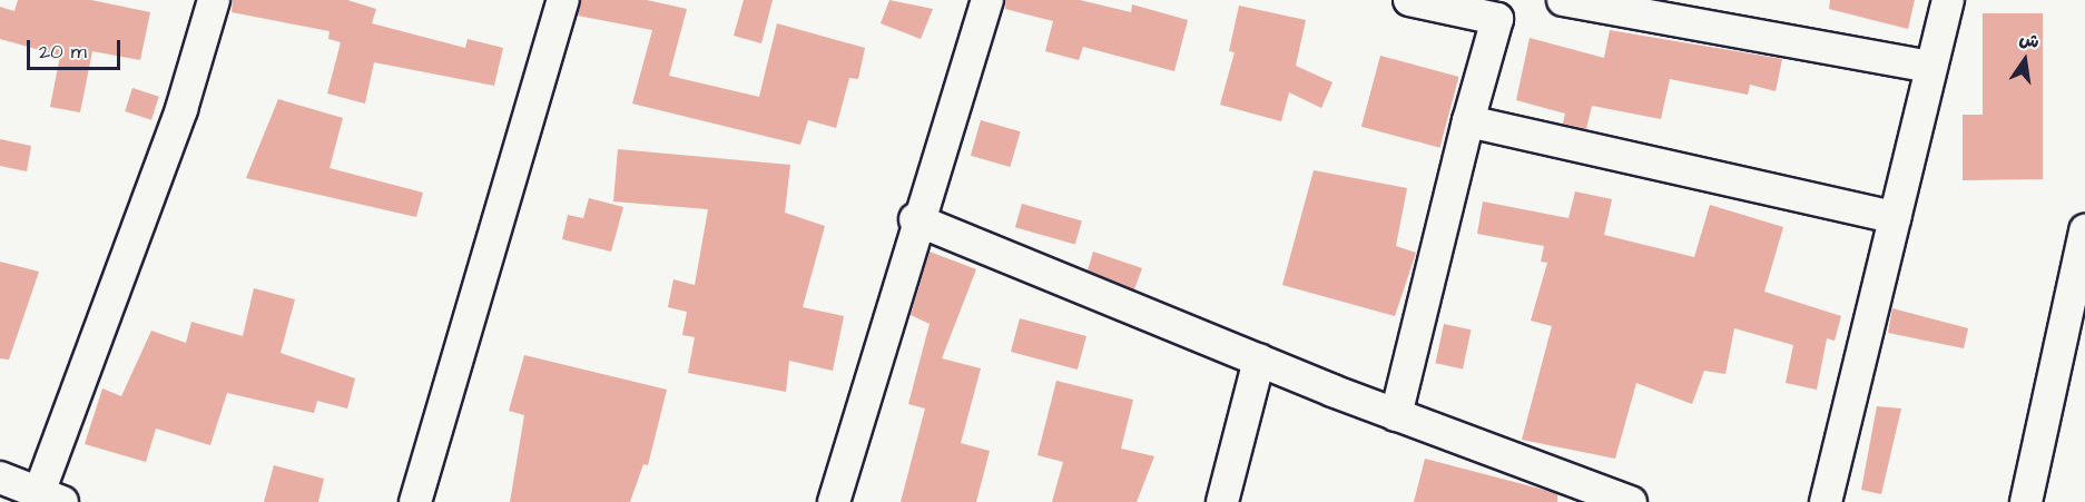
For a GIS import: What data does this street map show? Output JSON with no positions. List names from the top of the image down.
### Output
{
  "scale_bar": "20 m",
  "north": "top"
}
